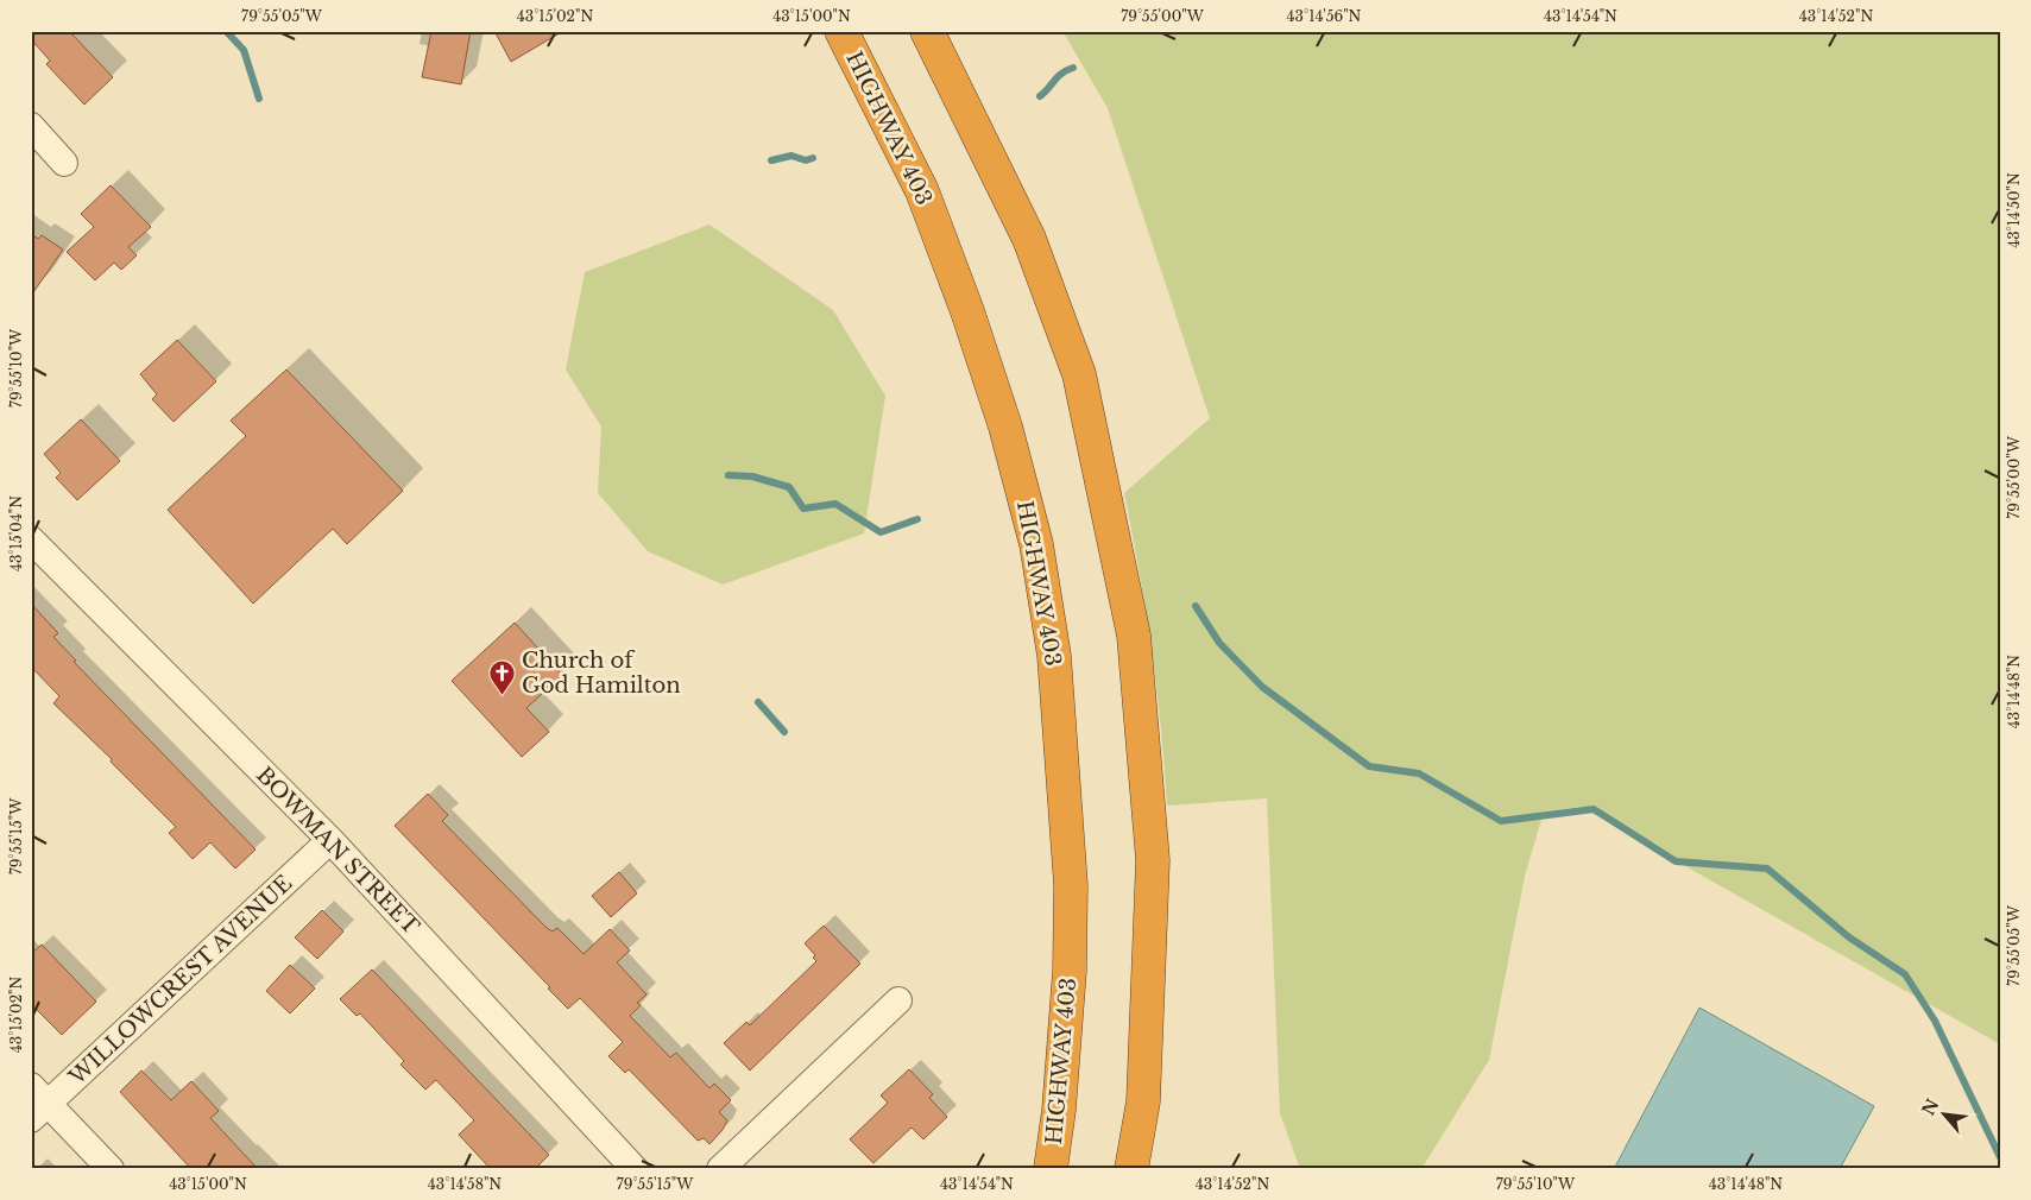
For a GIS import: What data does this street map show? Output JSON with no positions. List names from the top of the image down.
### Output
{
  "streets": {
    "highway": ["HIGHWAY 403"],
    "street": ["BOWMAN STREET", "WILLOWCREST AVENUE"]
  },
  "crossings": [
    ["BOWMAN STREET", "WILLOWCREST AVENUE"]
  ],
  "places": {
    "church": ["Church of God Hamilton"]
  },
  "north": "top left",
  "coordinates": [
    "79°55'05\"W",
    "43°15'02\"N",
    "43°15'00\"N",
    "79°55'00\"W",
    "43°14'56\"N",
    "43°14'54\"N",
    "43°14'52\"N",
    "43°14'50\"N",
    "79°55'10\"W",
    "43°15'04\"N",
    "43°14'48\"N",
    "79°55'15\"W",
    "43°14'58\"N"
  ]
}
